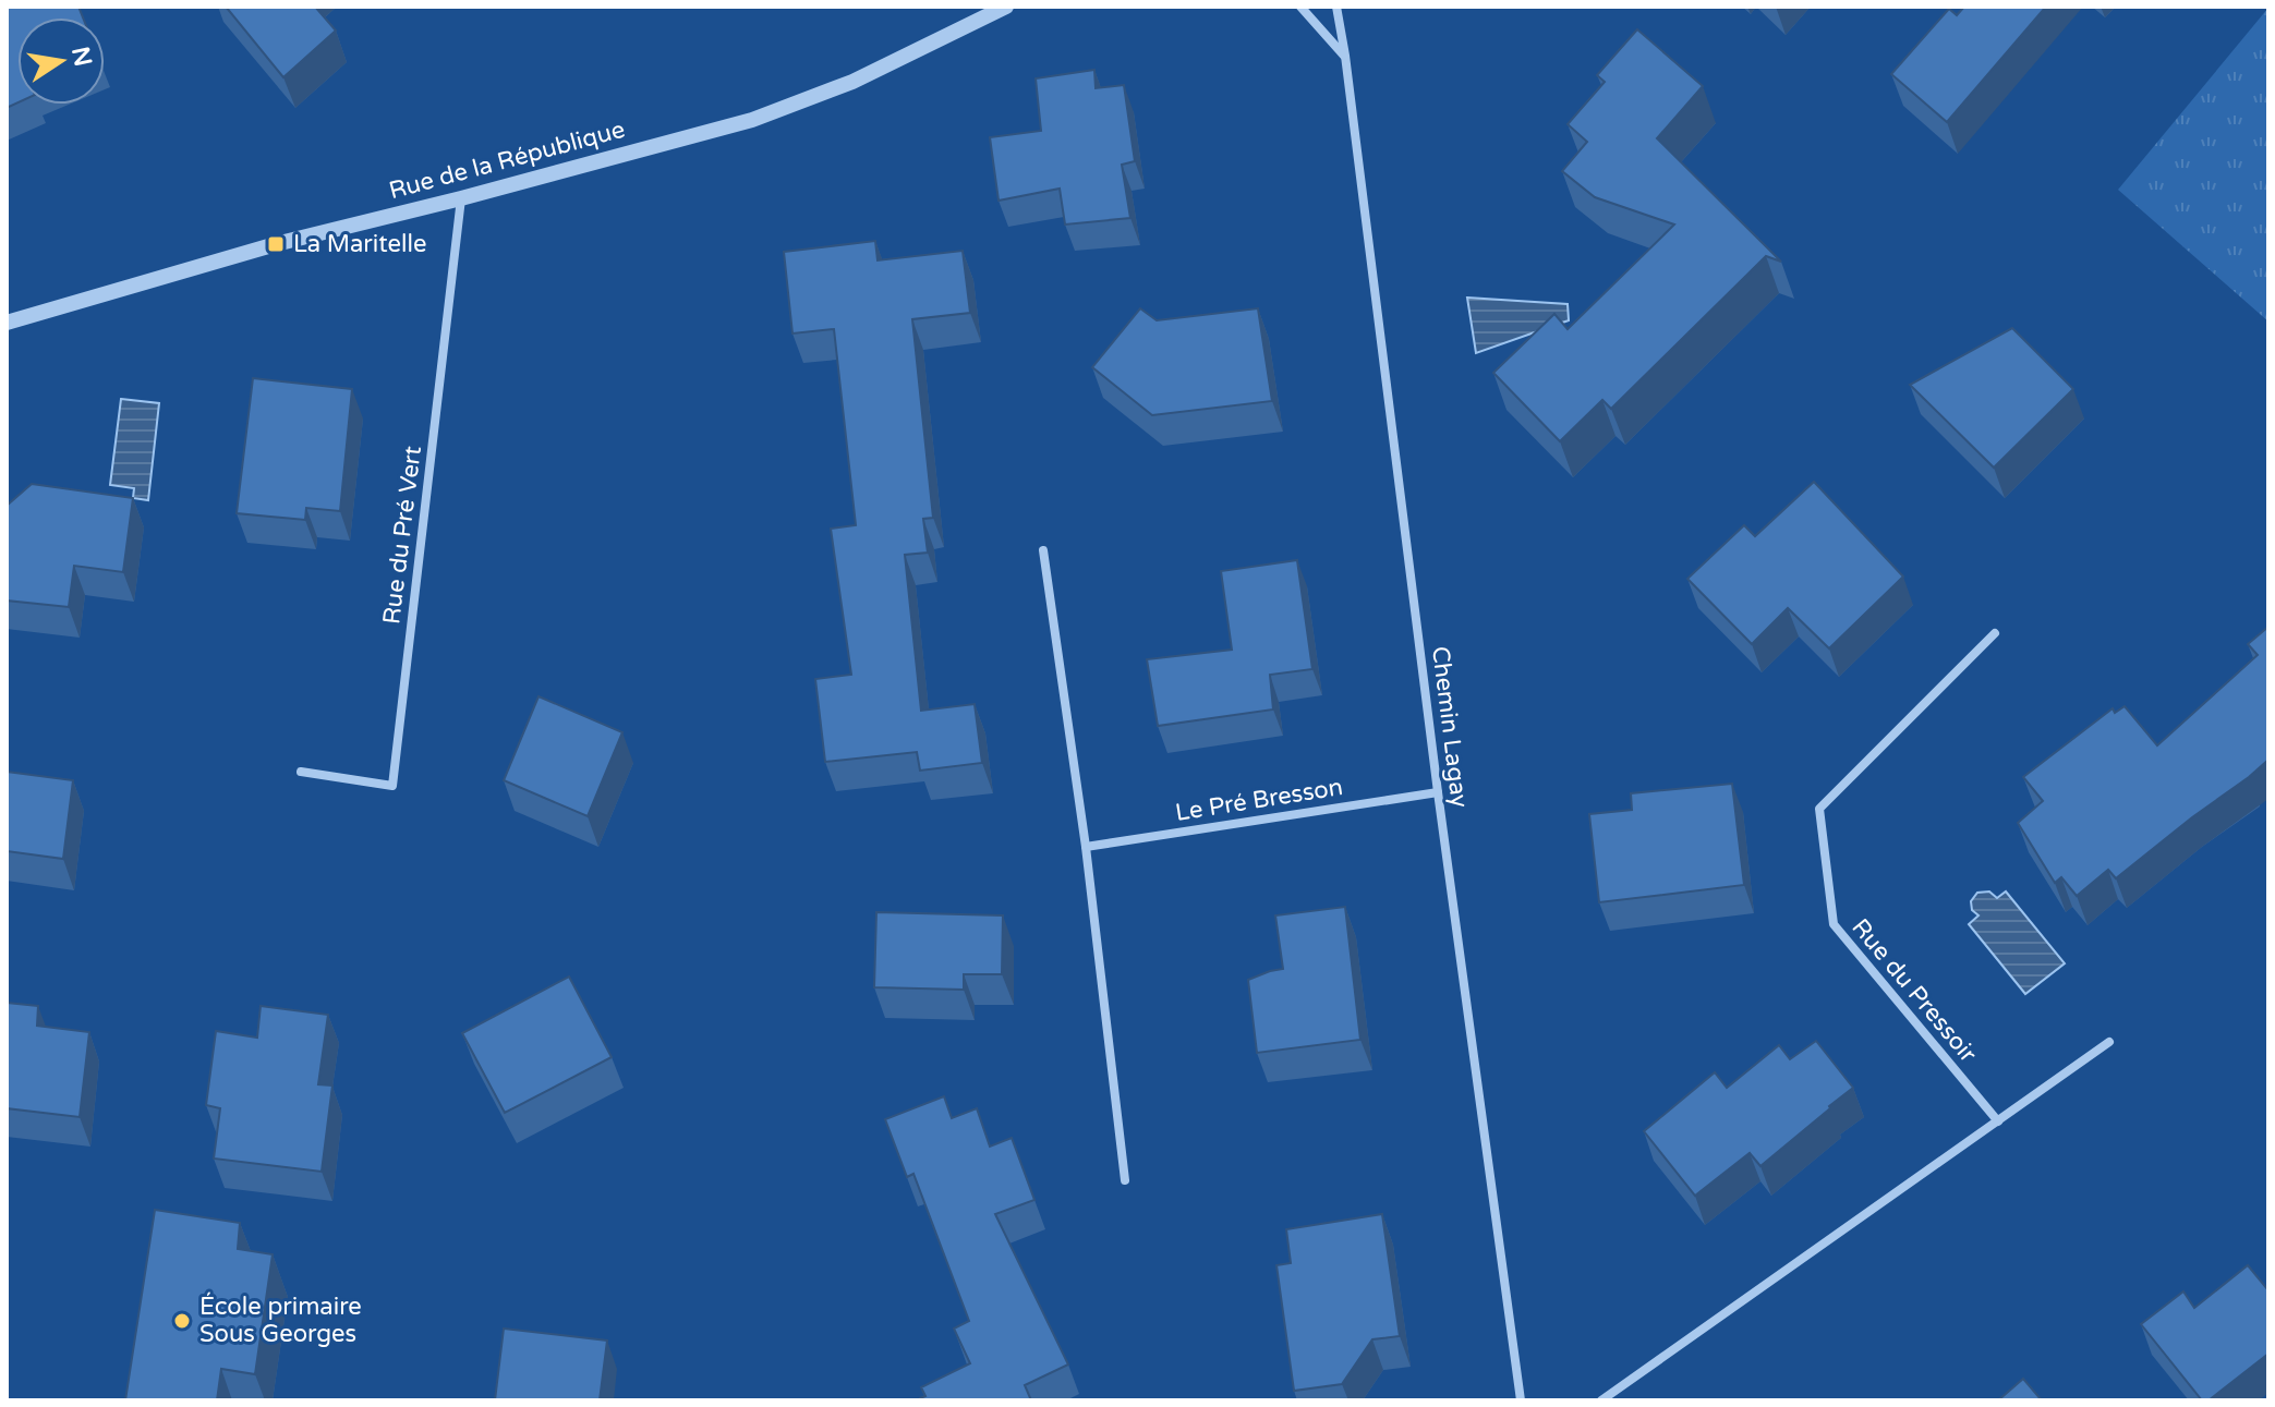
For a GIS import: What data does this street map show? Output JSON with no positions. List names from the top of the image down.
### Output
{
  "streets": {
    "street": [
      "Rue de la République",
      "Rue du Pré Vert",
      "Chemin Lagay",
      "Le Pré Bresson",
      "Rue du Pressoir"
    ]
  },
  "crossings": [
    ["Rue de la République", "Rue du Pré Vert"],
    ["Chemin Lagay", "Le Pré Bresson"]
  ],
  "places": {
    "transit": ["La Maritelle"],
    "other": ["École primaire Sous Georges"]
  },
  "north": "right"
}
